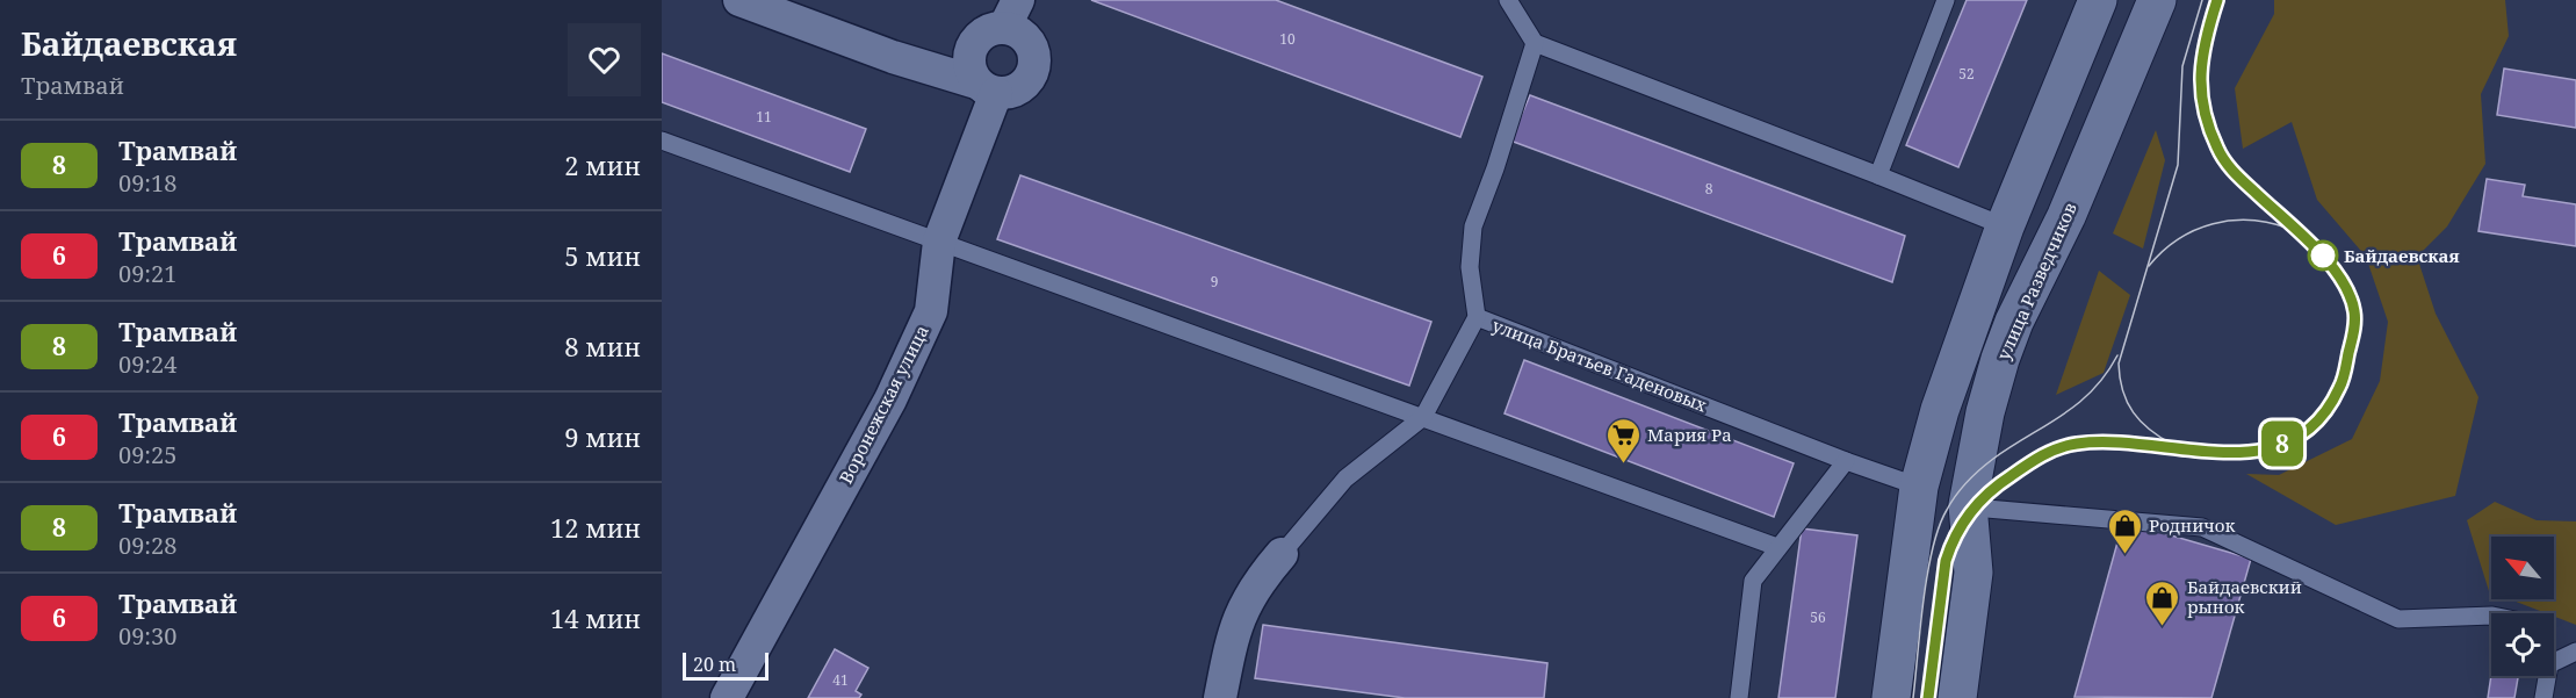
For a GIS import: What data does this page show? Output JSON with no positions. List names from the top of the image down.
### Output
{
  "streets": {
    "main road": ["улица Разведчиков"],
    "street": ["Воронежская улица"],
    "lane": ["улица Братьев Гаденовых"]
  },
  "places": {
    "other": ["Байдаевская"],
    "supermarket": ["Мария Ра"],
    "shop": ["Родничок", "Байдаевский рынок"]
  },
  "lines": ["tram line 8"],
  "house_numbers": [
    "10",
    "52",
    "11",
    "8",
    "9",
    "56",
    "41"
  ],
  "scale_bar": "20 m",
  "north": "top left",
  "page": {
    "heading": ["Байдаевская", "Трамвай"],
    "on_map": "8",
    "list": [
      {
        "mark": "8",
        "name": "Трамвай",
        "note": "09:18",
        "value": "2 мин"
      },
      {
        "mark": "6",
        "name": "Трамвай",
        "note": "09:21",
        "value": "5 мин"
      },
      {
        "mark": "8",
        "name": "Трамвай",
        "note": "09:24",
        "value": "8 мин"
      },
      {
        "mark": "6",
        "name": "Трамвай",
        "note": "09:25",
        "value": "9 мин"
      },
      {
        "mark": "8",
        "name": "Трамвай",
        "note": "09:28",
        "value": "12 мин"
      },
      {
        "mark": "6",
        "name": "Трамвай",
        "note": "09:30",
        "value": "14 мин"
      }
    ],
    "scale": "20 m"
  }
}
